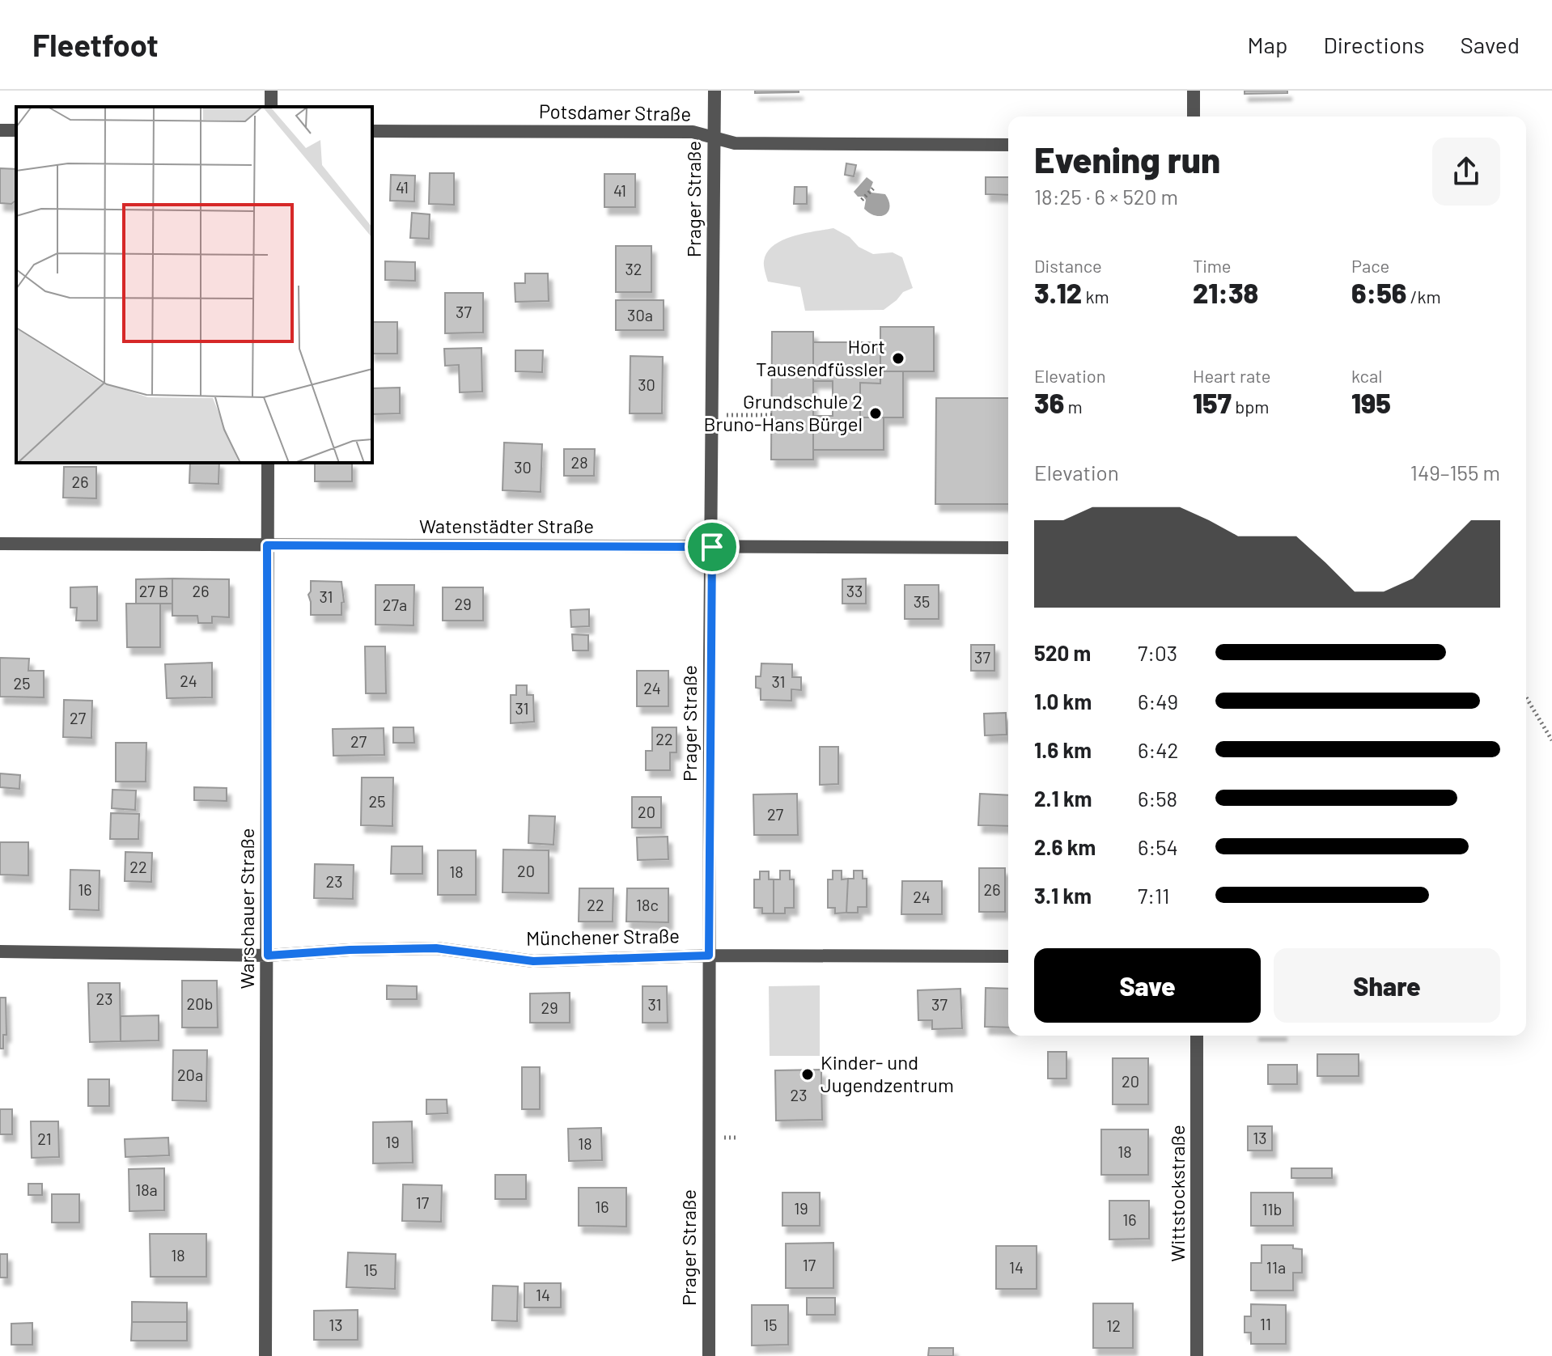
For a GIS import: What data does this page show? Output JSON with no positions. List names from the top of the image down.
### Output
{
  "streets": {
    "street": [
      "Potsdamer Straße",
      "Prager Straße",
      "Watenstädter Straße",
      "Warschauer Straße",
      "Münchener Straße",
      "Wittstockstraße"
    ]
  },
  "crossings": [
    ["Potsdamer Straße", "Prager Straße"],
    ["Prager Straße", "Watenstädter Straße"],
    ["Prager Straße", "Münchener Straße"],
    ["Watenstädter Straße", "Warschauer Straße"],
    ["Warschauer Straße", "Münchener Straße"]
  ],
  "places": ["Hort Tausendfüssler", "Grundschule 2 Bruno-Hans Bürgel", "Kinder- und Jugendzentrum"],
  "house_numbers": [
    "41",
    "41",
    "32",
    "37",
    "30a",
    "30",
    "28",
    "30",
    "26",
    "27 B",
    "26",
    "33",
    "31",
    "35",
    "29",
    "27a",
    "37",
    "24",
    "31",
    "25",
    "24",
    "31",
    "27",
    "22",
    "27",
    "25",
    "20",
    "27",
    "22",
    "20",
    "18",
    "23",
    "16",
    "26",
    "24",
    "22",
    "18c",
    "23",
    "20b",
    "31",
    "37",
    "29",
    "20a",
    "20",
    "23",
    "13",
    "21",
    "19",
    "18",
    "18",
    "18a",
    "17",
    "16",
    "19",
    "11b",
    "16",
    "18",
    "17",
    "14",
    "11a",
    "15",
    "14",
    "11",
    "13",
    "15",
    "12"
  ],
  "page": {
    "header": "Fleetfoot",
    "nav": ["Map", "Directions", "Saved"],
    "heading": ["Evening run", "18:25 · 6 × 520 m"],
    "stats": [
      ["Distance", "3.12 km"],
      ["Time", "21:38"],
      ["Pace", "6:56 /km"],
      ["Elevation", "36 m"],
      ["Heart rate", "157 bpm"],
      ["kcal", "195"]
    ],
    "chart": ["Elevation", "149–155 m"],
    "list": [
      {
        "name": "520 m",
        "note": "7:03"
      },
      {
        "name": "1.0 km",
        "note": "6:49"
      },
      {
        "name": "1.6 km",
        "note": "6:42"
      },
      {
        "name": "2.1 km",
        "note": "6:58"
      },
      {
        "name": "2.6 km",
        "note": "6:54"
      },
      {
        "name": "3.1 km",
        "note": "7:11"
      }
    ],
    "buttons": ["Save", "Share"]
  }
}
